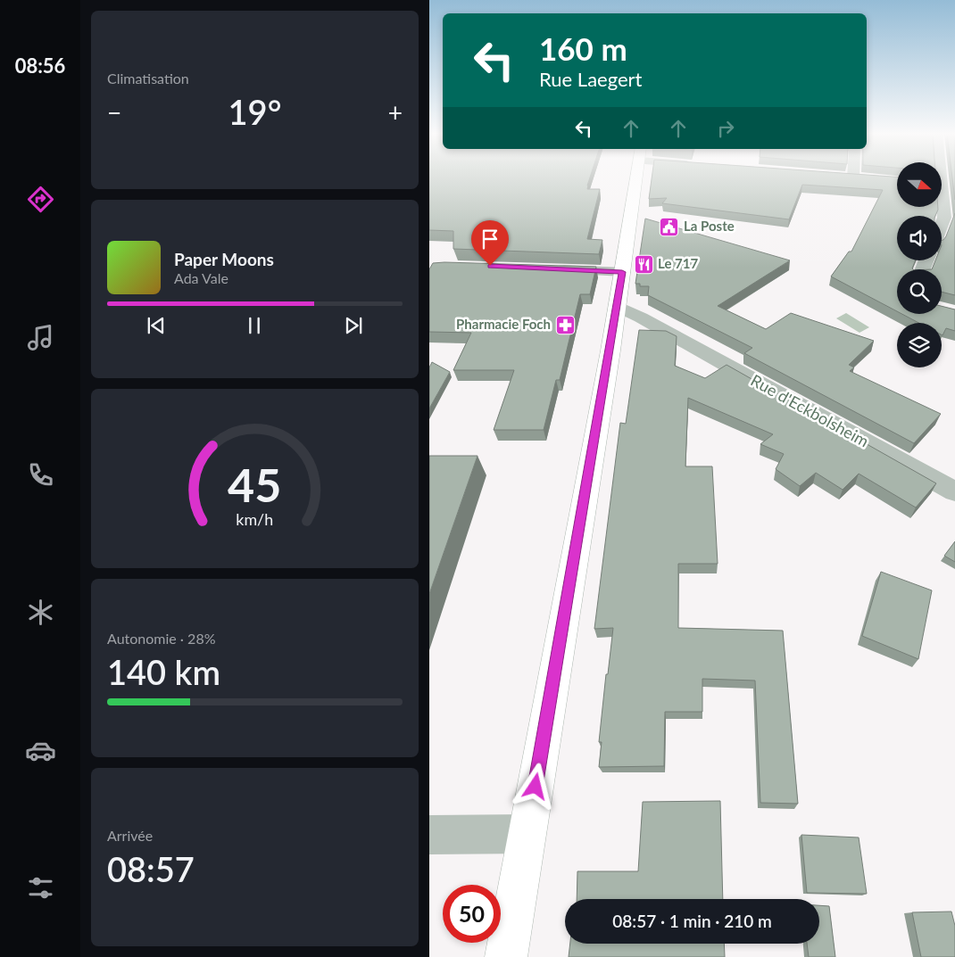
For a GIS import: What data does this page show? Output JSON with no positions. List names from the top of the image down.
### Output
{
  "streets": {
    "street": ["Rue d'Eckbolsheim"]
  },
  "places": {
    "public building": ["La Poste"],
    "restaurant": ["Le 717"],
    "pharmacy": ["Pharmacie Foch"]
  },
  "north": "right",
  "page": {
    "tabs": "08:56",
    "tile": [
      "Climatisation",
      ["Autonomie · 28%", "140 km"],
      ["Arrivée", "08:57"]
    ],
    "turn": ["160 m", "Rue Laegert"],
    "heat": ["−", "19°", "+"],
    "song": ["Paper Moons", "Ada Vale"],
    "limit": "50",
    "trip": "08:57 · 1 min · 210 m",
    "gauge": ["45", "km/h"]
  }
}
